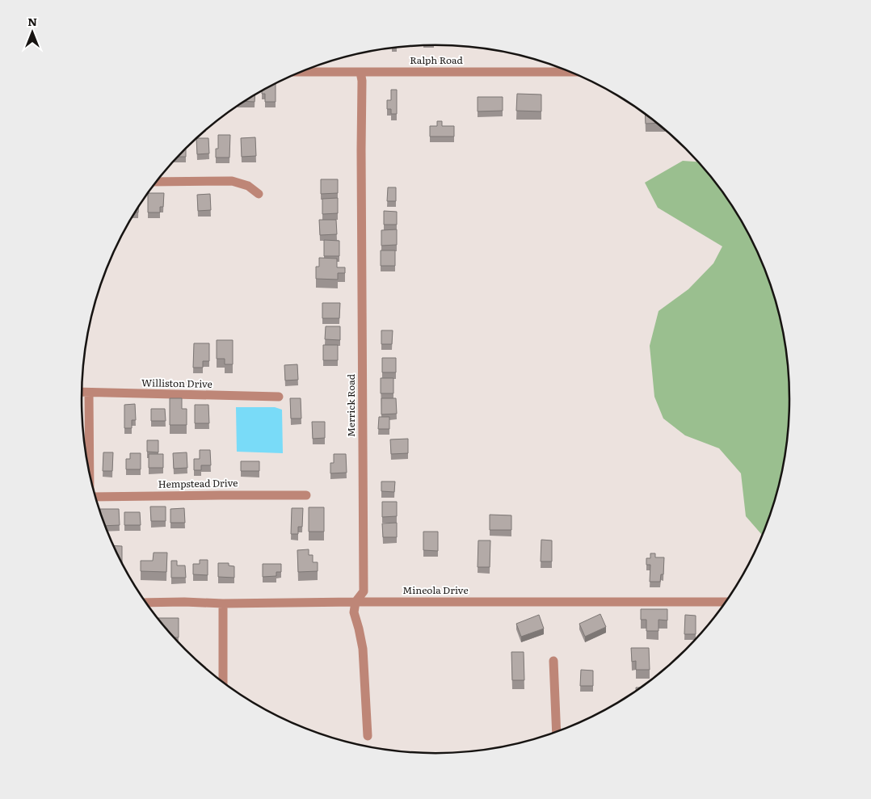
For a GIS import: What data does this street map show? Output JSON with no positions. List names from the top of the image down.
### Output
{
  "streets": {
    "street": [
      "Ralph Road",
      "Williston Drive",
      "Merrick Road",
      "Hempstead Drive",
      "Mineola Drive"
    ]
  },
  "crossings": [
    ["Ralph Road", "Merrick Road"],
    ["Merrick Road", "Mineola Drive"]
  ],
  "north": "top"
}
